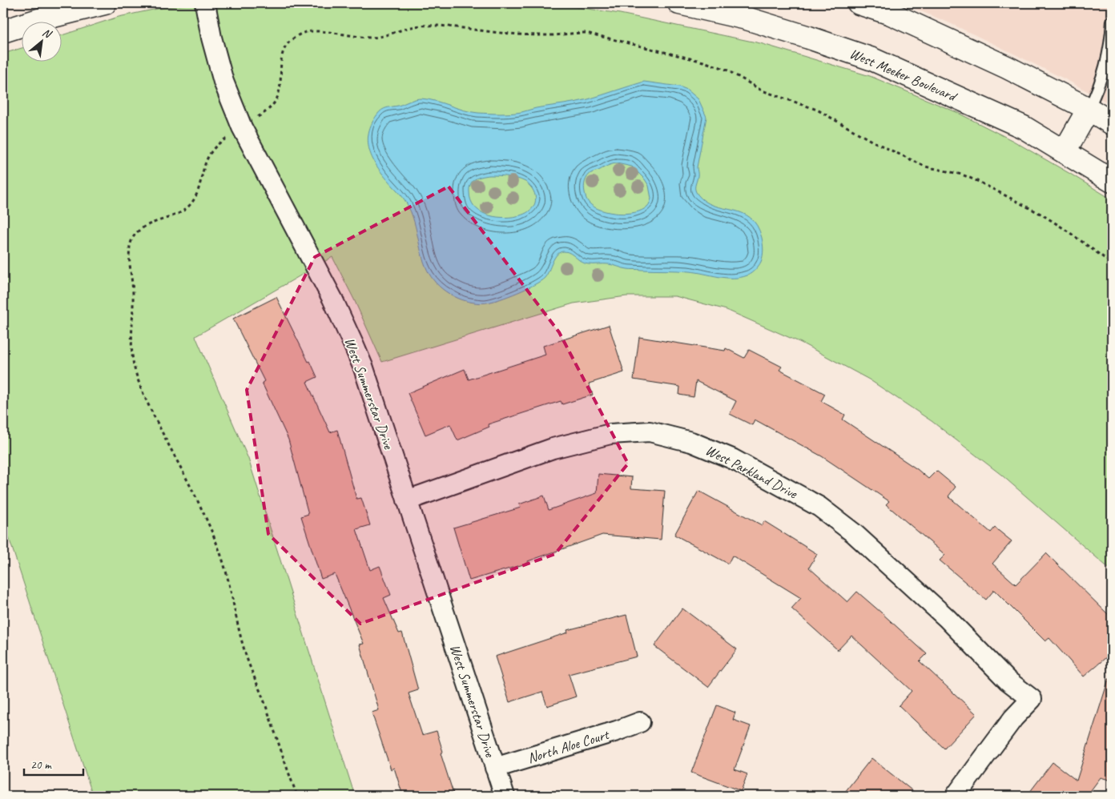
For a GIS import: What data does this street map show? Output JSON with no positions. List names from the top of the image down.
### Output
{
  "streets": {
    "main road": ["West Meeker Boulevard"],
    "street": ["West Summerstar Drive", "West Parkland Drive", "North Aloe Court"]
  },
  "crossings": [
    ["West Summerstar Drive", "West Parkland Drive"],
    ["West Summerstar Drive", "North Aloe Court"]
  ],
  "scale_bar": "20 m",
  "north": "top right"
}
